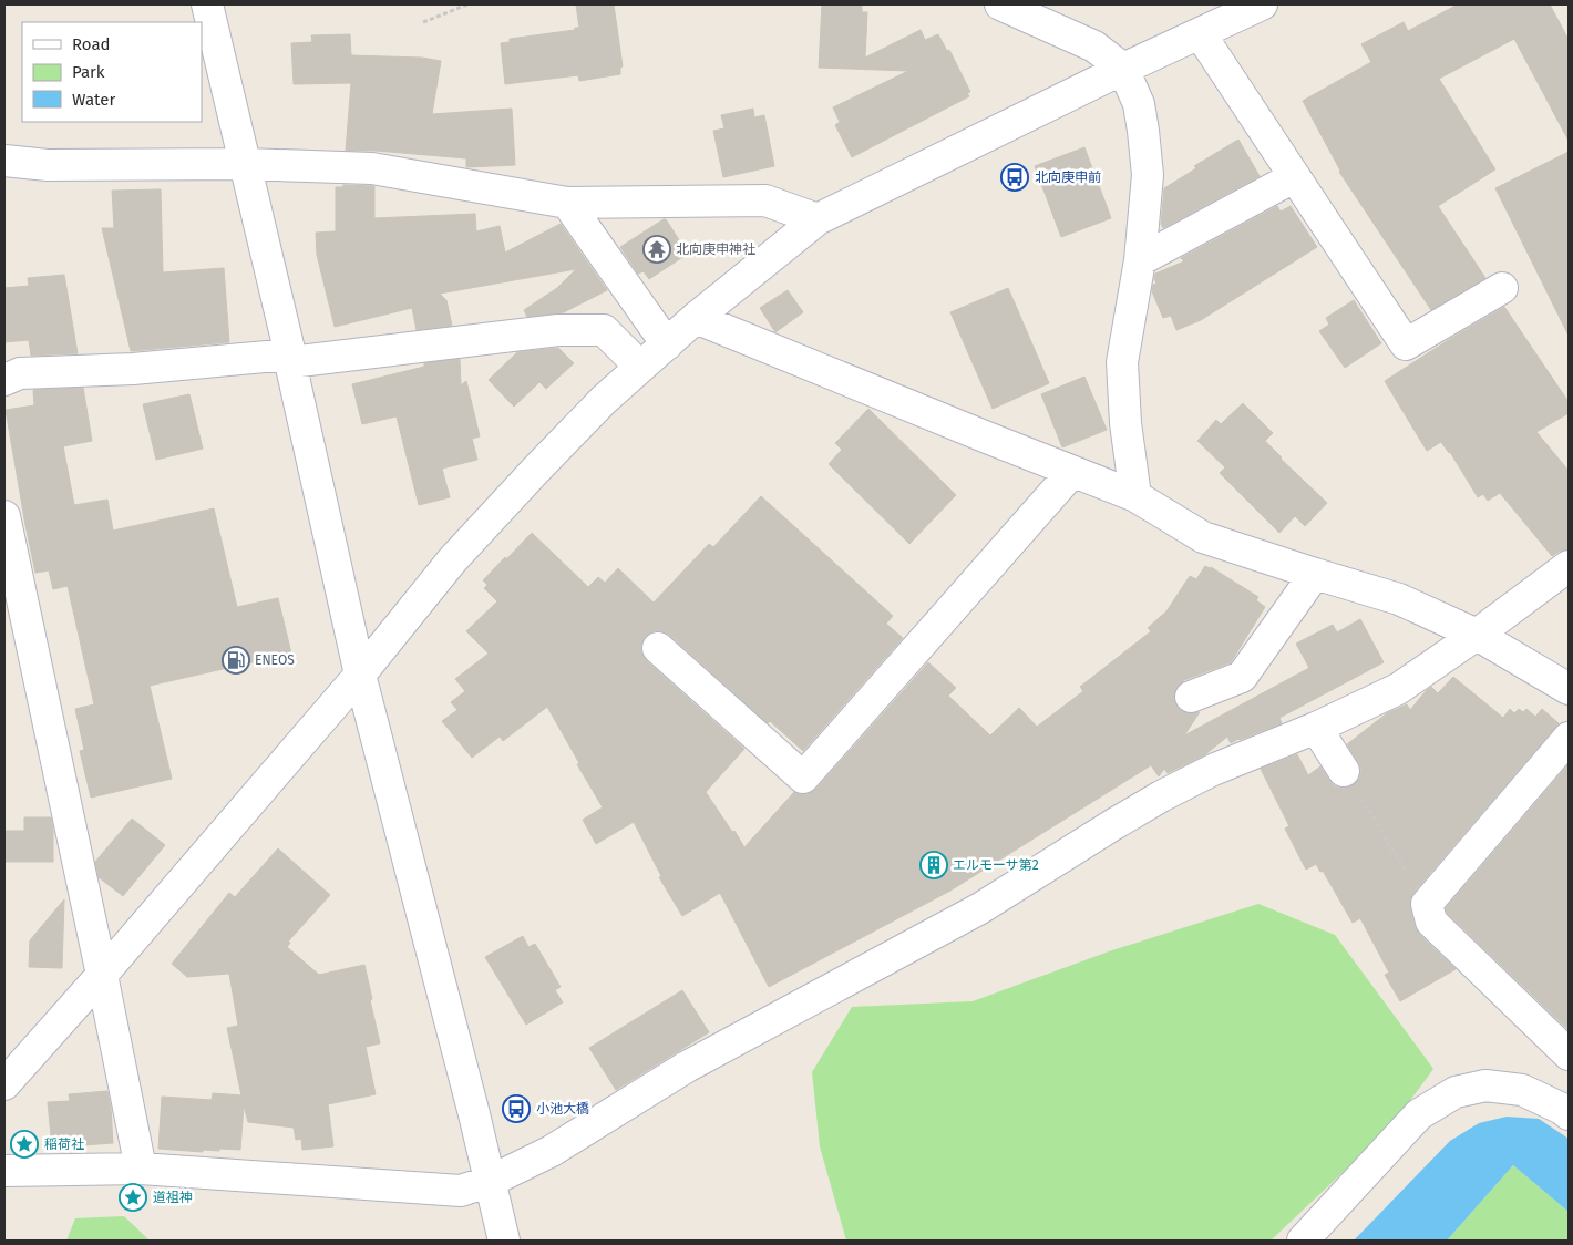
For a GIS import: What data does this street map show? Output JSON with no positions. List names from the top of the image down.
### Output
{
  "places": {
    "bus stop": ["北向庚申前", "小池大橋"],
    "temple": ["北向庚申神社"],
    "fuel station": ["ENEOS"],
    "building": ["エルモーサ第2"],
    "place": ["稲荷社", "道祖神"]
  },
  "legend": ["Road", "Park", "Water"]
}
